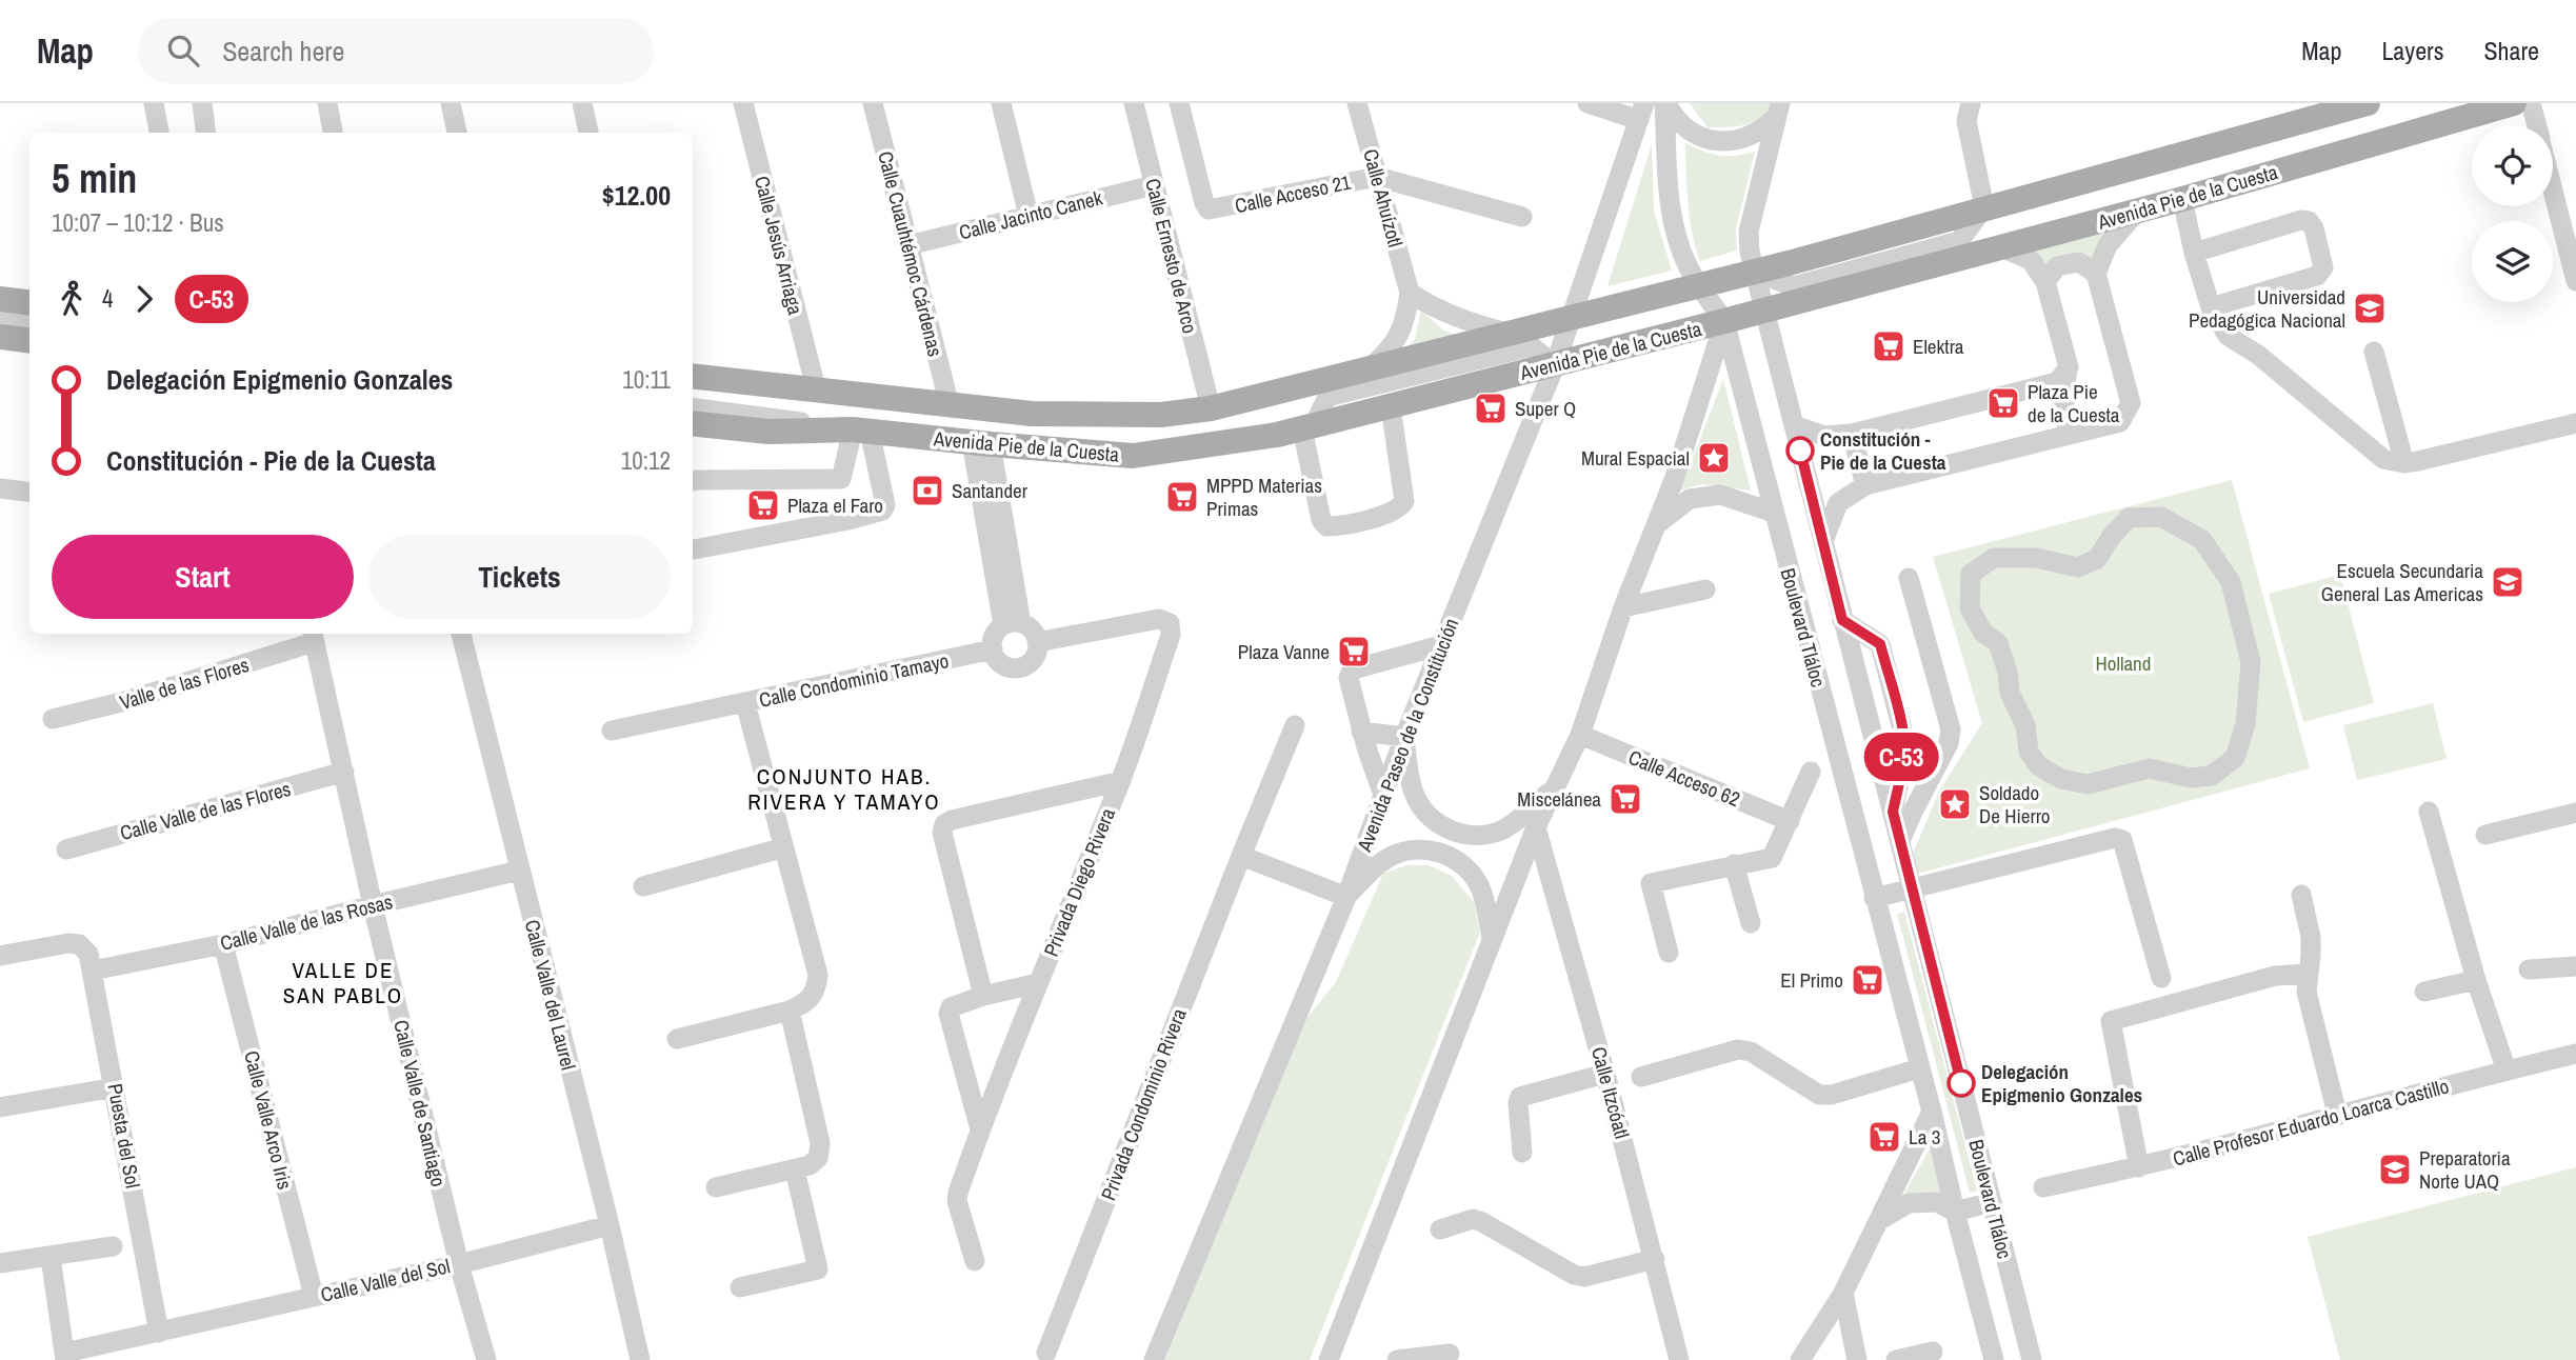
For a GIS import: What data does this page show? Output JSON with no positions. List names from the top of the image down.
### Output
{
  "streets": {
    "main road": ["Avenida Pie de la Cuesta"],
    "street": [
      "Calle Acceso 21",
      "Calle Ahuízotl",
      "Calle Jacinto Canek",
      "Calle Jesús Arriaga",
      "Calle Cuauhtémoc Cárdenas",
      "Calle Ernesto de Arco",
      "Boulevard Tláloc",
      "Calle Condominio Tamayo",
      "Valle de las Flores",
      "Avenida Paseo de la Constitución",
      "Calle Acceso 62",
      "Calle Valle de las Flores",
      "Privada Diego Rivera",
      "Calle Valle de las Rosas",
      "Calle Valle del Laurel",
      "Calle Itzcóatl",
      "Calle Valle de Santiago",
      "Privada Condominio Rivera",
      "Calle Valle Arco Iris",
      "Calle Profesor Eduardo Loarca Castillo",
      "Puesta del Sol",
      "Calle Valle del Sol"
    ]
  },
  "crossings": [
    ["Calle Acceso 21", "Calle Ahuízotl"],
    ["Avenida Pie de la Cuesta", "Calle Ahuízotl"],
    ["Avenida Pie de la Cuesta", "Calle Jesús Arriaga"],
    ["Avenida Pie de la Cuesta", "Calle Cuauhtémoc Cárdenas"],
    ["Avenida Pie de la Cuesta", "Calle Ernesto de Arco"],
    ["Avenida Pie de la Cuesta", "Boulevard Tláloc"],
    ["Avenida Pie de la Cuesta", "Avenida Paseo de la Constitución"],
    ["Calle Jacinto Canek", "Calle Cuauhtémoc Cárdenas"],
    ["Calle Jacinto Canek", "Calle Ernesto de Arco"],
    ["Calle Condominio Tamayo", "Privada Diego Rivera"],
    ["Valle de las Flores", "Calle Valle de Santiago"],
    ["Calle Valle de las Flores", "Calle Valle de Santiago"],
    ["Calle Valle de las Rosas", "Calle Valle del Laurel"],
    ["Calle Valle de las Rosas", "Calle Valle de Santiago"],
    ["Calle Valle de las Rosas", "Calle Valle Arco Iris"],
    ["Calle Valle de las Rosas", "Puesta del Sol"],
    ["Calle Valle del Laurel", "Calle Valle del Sol"],
    ["Calle Valle de Santiago", "Calle Valle del Sol"],
    ["Calle Valle Arco Iris", "Calle Valle del Sol"],
    ["Puesta del Sol", "Calle Valle del Sol"]
  ],
  "districts": ["CONJUNTO HAB. RIVERA Y TAMAYO", "VALLE DE SAN PABLO"],
  "parks": ["Holland"],
  "places": {
    "school or university": ["Universidad Pedagógica Nacional", "Escuela Secundaria General Las Americas", "Preparatoria Norte UAQ"],
    "supermarket": [
      "Elektra",
      "Plaza Pie de la Cuesta",
      "Super Q",
      "MPPD Materias Primas",
      "Plaza el Faro",
      "Plaza Vanne",
      "Miscelánea",
      "El Primo",
      "La 3"
    ],
    "other": ["Constitución - Pie de la Cuesta", "Delegación Epigmenio Gonzales"],
    "place": ["Mural Espacial", "Soldado De Hierro"],
    "bank": ["Santander"]
  },
  "lines": ["bus line C-53"],
  "page": {
    "header": "Map",
    "search": "Search here",
    "nav": ["Map", "Layers", "Share"],
    "on_map": "C-53",
    "heading": ["5 min", "10:07 – 10:12 · Bus", "$12.00"],
    "legs": ["4", "C-53"],
    "list": [
      {
        "name": "Delegación Epigmenio Gonzales",
        "value": "10:11"
      },
      {
        "name": "Constitución - Pie de la Cuesta",
        "value": "10:12"
      }
    ],
    "buttons": ["Start", "Tickets"]
  }
}
